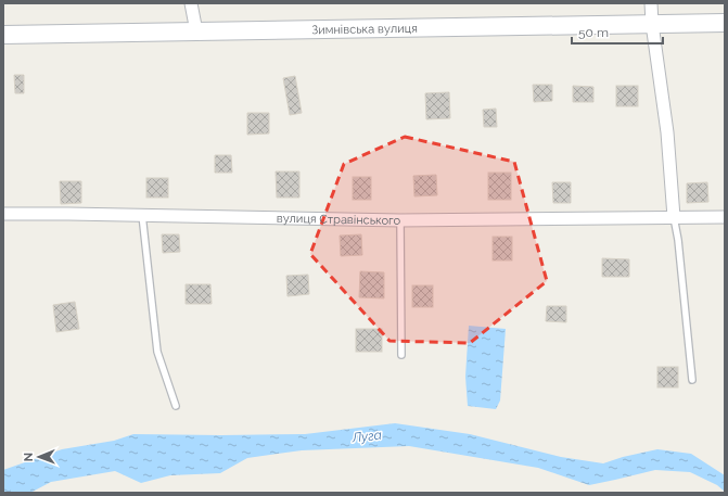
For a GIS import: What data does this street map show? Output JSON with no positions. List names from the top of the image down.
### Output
{
  "streets": {
    "main road": ["Зимнівська вулиця"],
    "street": ["вулиця Стравінського"]
  },
  "water": ["Луга"],
  "scale_bar": "50 m",
  "north": "left"
}
